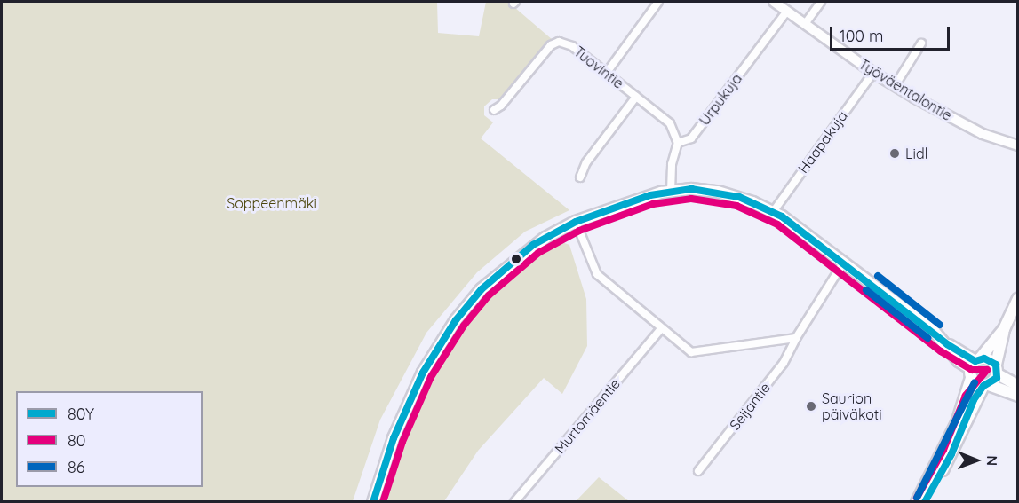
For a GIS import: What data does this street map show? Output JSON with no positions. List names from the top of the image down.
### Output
{
  "streets": {
    "street": [
      "Tuovintie",
      "Työväentalontie",
      "Urpukuja",
      "Haapakuja",
      "Seijantie",
      "Murtomäentie"
    ]
  },
  "crossings": [
    ["Tuovintie", "Urpukuja"],
    ["Työväentalontie", "Urpukuja"],
    ["Työväentalontie", "Haapakuja"]
  ],
  "parks": ["Soppeenmäki"],
  "places": ["Lidl", "Saurion päiväkoti"],
  "lines": ["transit line 80Y", "transit line 80", "transit line 86"],
  "legend": ["80Y", "80", "86"],
  "scale_bar": "100 m",
  "north": "right"
}
